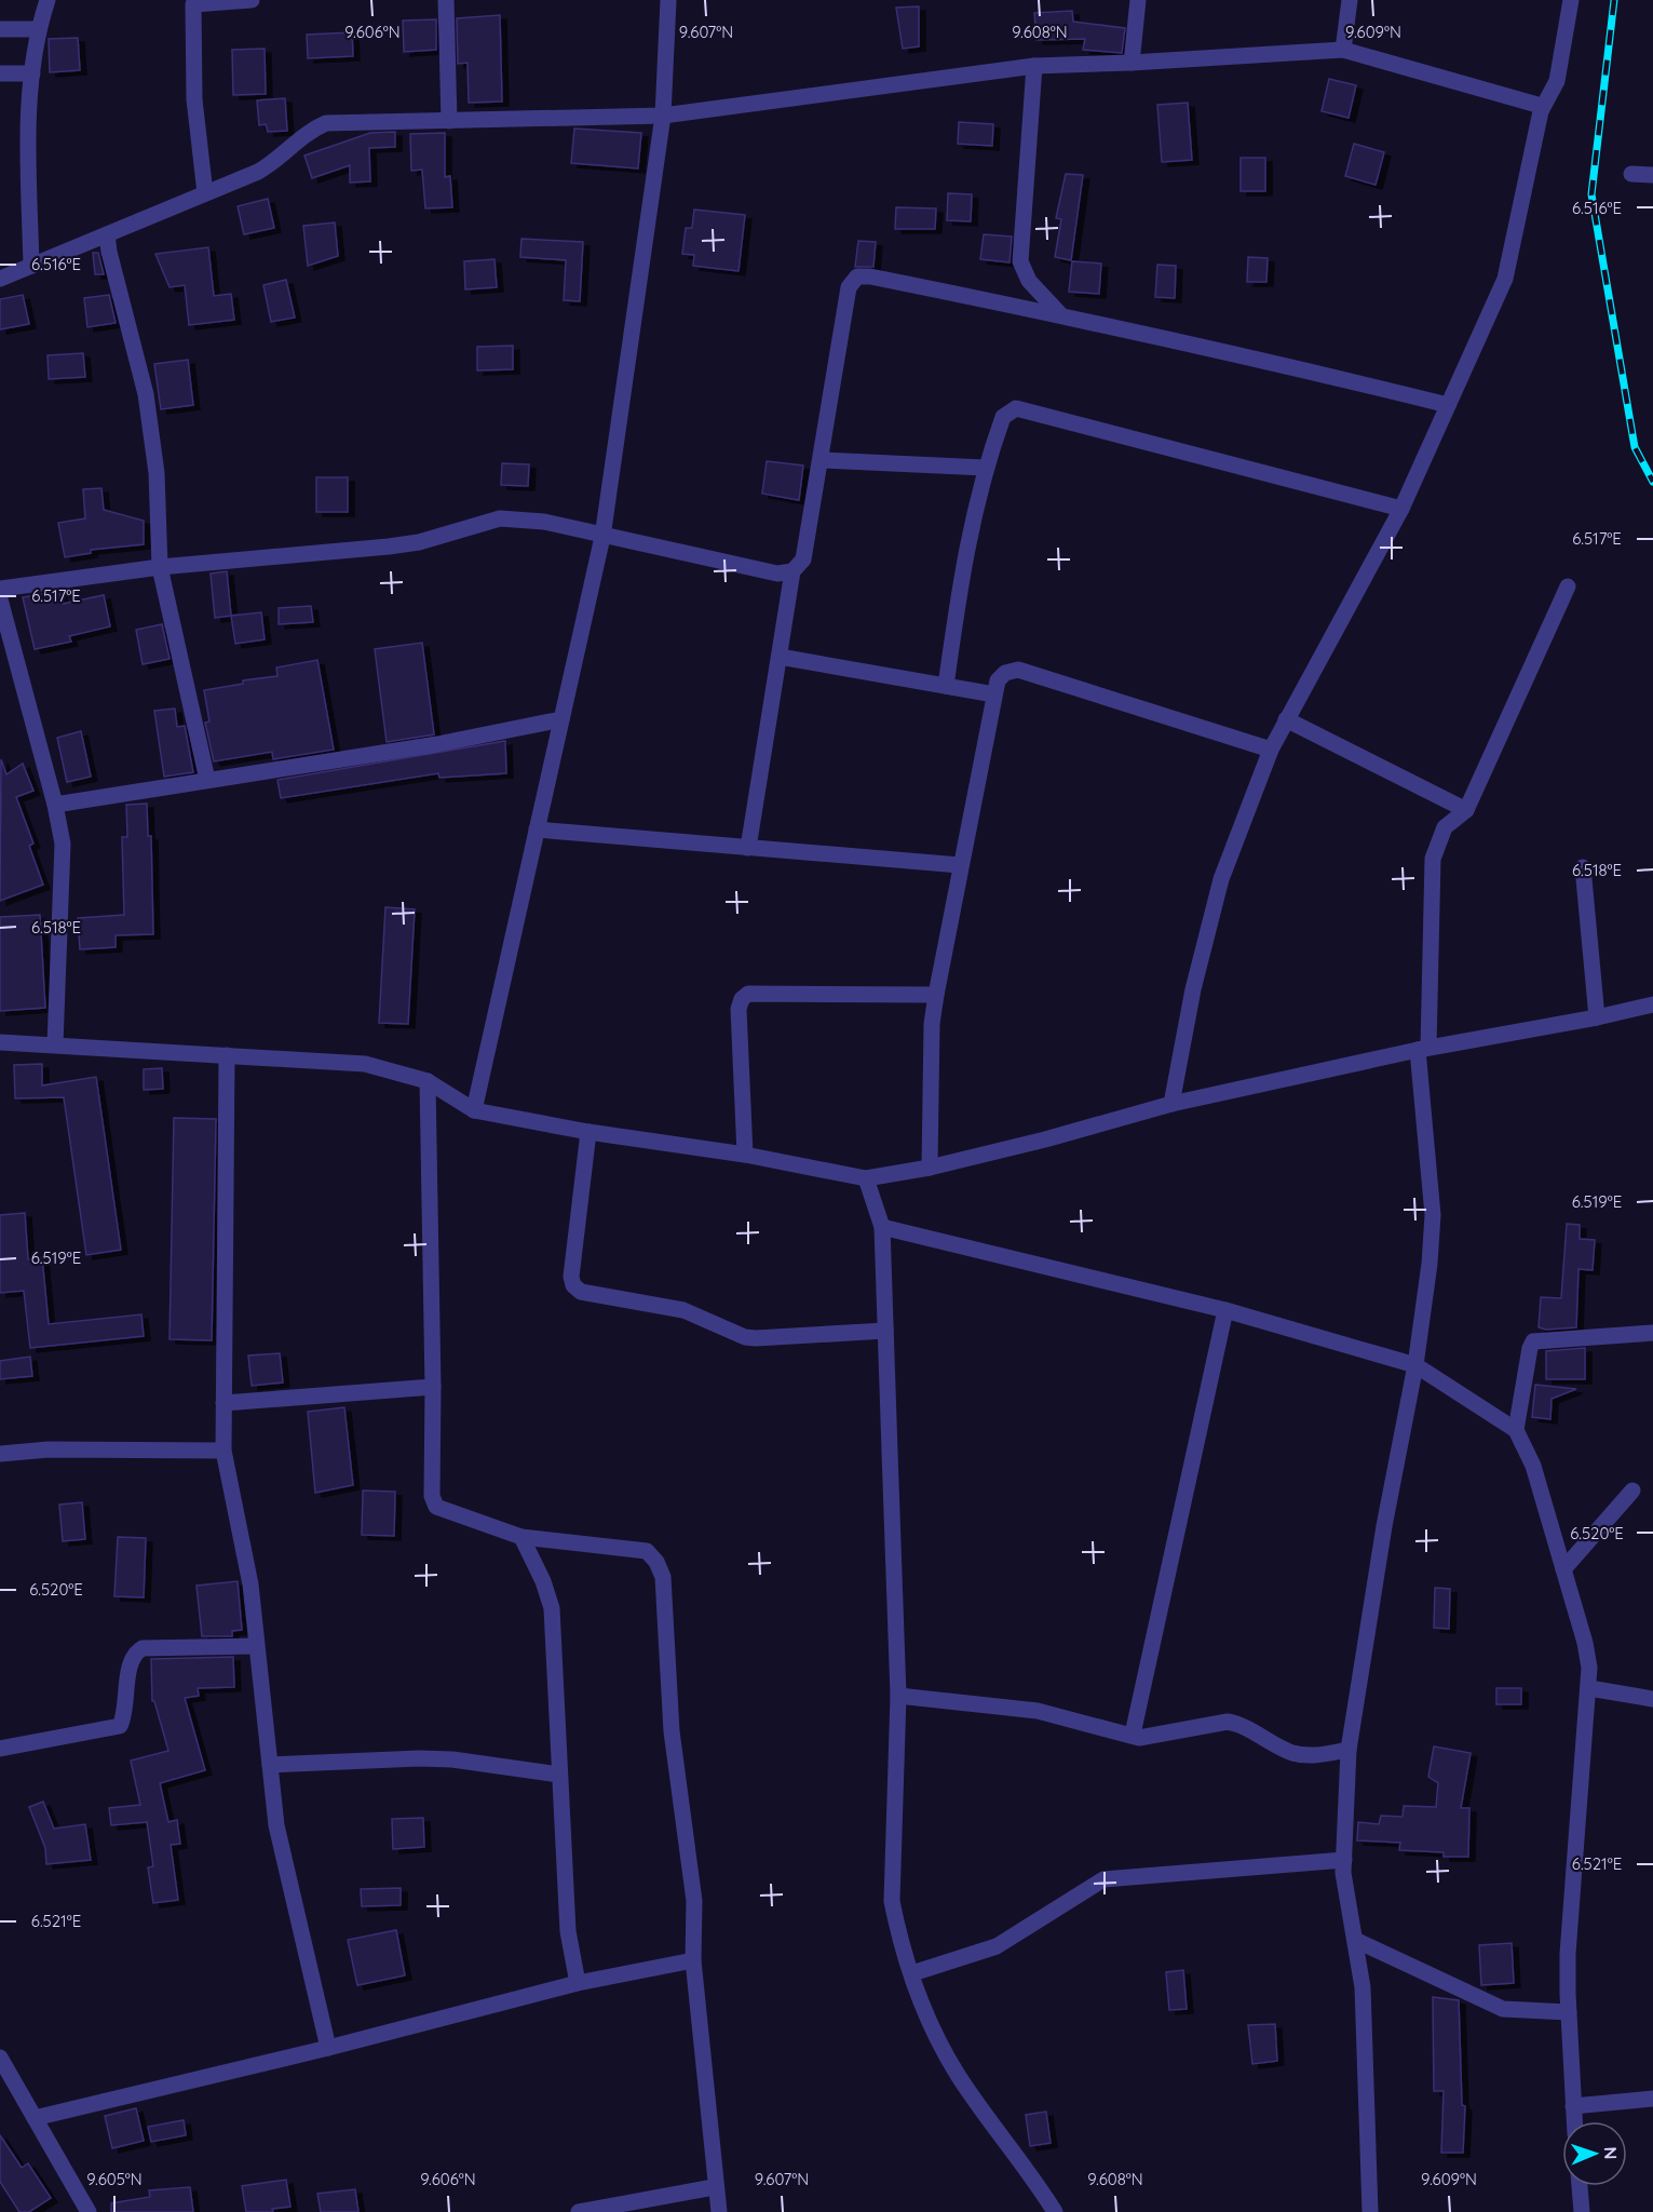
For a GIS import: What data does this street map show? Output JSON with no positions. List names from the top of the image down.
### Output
{
  "north": "right",
  "coordinates": [
    "9.606°N",
    "9.607°N",
    "9.608°N",
    "9.609°N",
    "6.516°E",
    "6.517°E",
    "6.518°E",
    "6.519°E",
    "6.520°E",
    "6.521°E",
    "9.605°N"
  ]
}
